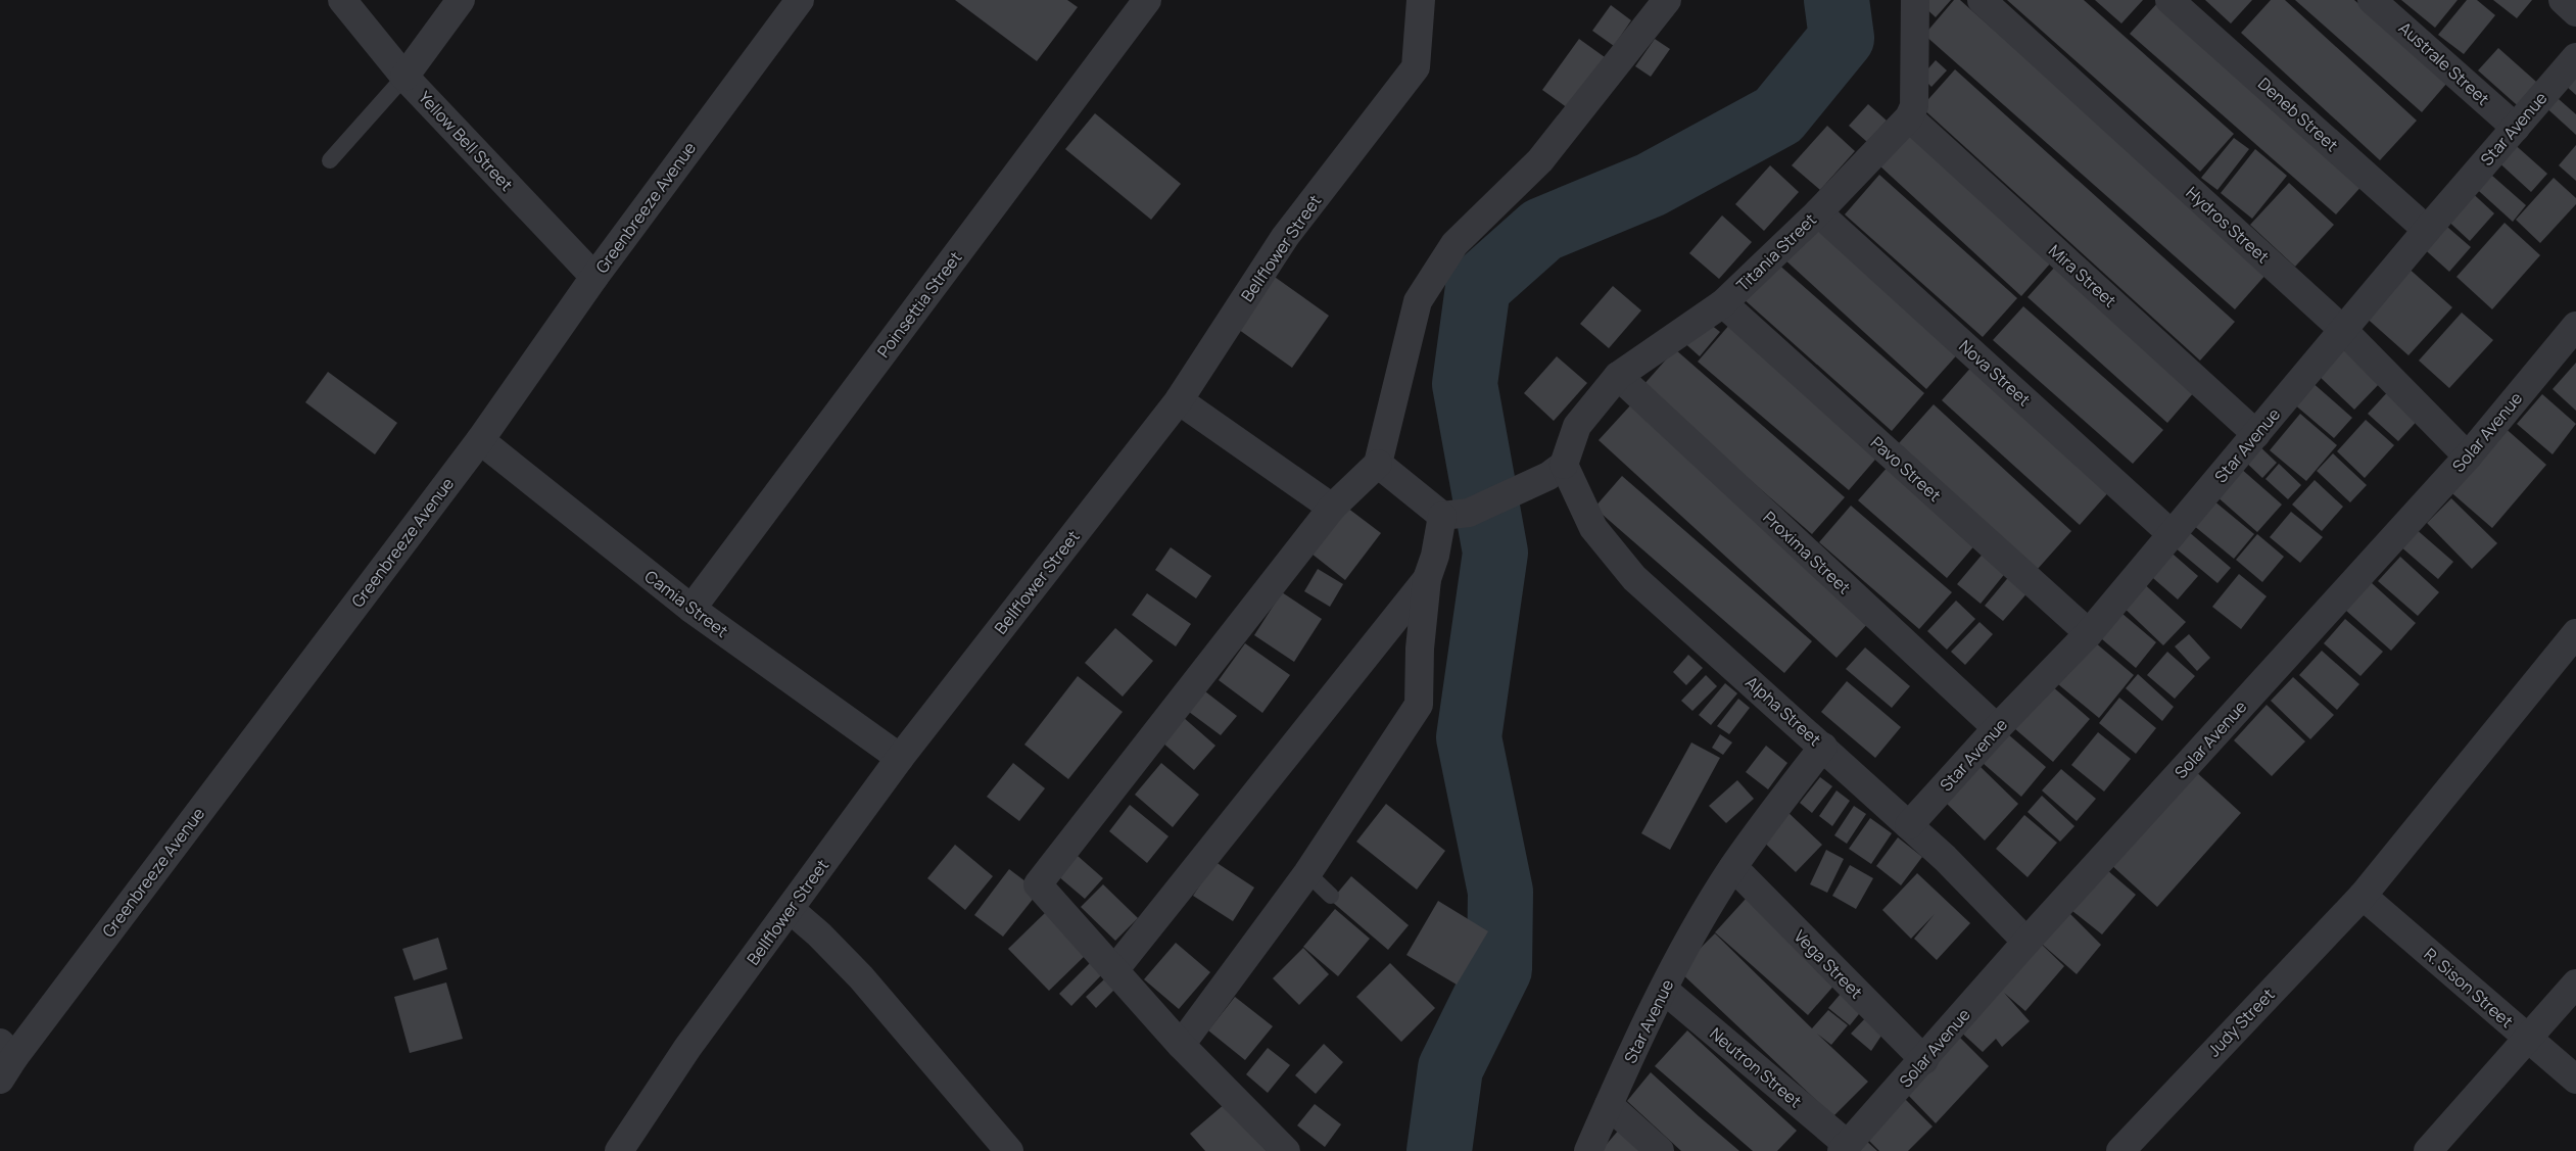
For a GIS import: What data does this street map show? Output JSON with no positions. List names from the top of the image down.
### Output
{
  "streets": {
    "street": [
      "Australe Street",
      "Deneb Street",
      "Star Avenue",
      "Yellow Bell Street",
      "Greenbreeze Avenue",
      "Hydros Street",
      "Bellflower Street",
      "Titania Street",
      "Mira Street",
      "Poinsettia Street",
      "Nova Street",
      "Solar Avenue",
      "Pavo Street",
      "Proxima Street",
      "Camia Street",
      "Alpha Street",
      "Vega Street",
      "R. Sison Street",
      "Judy Street",
      "Neutron Street"
    ]
  },
  "crossings": [
    ["Australe Street", "Star Avenue"],
    ["Deneb Street", "Star Avenue"],
    ["Star Avenue", "Hydros Street"],
    ["Star Avenue", "Mira Street"],
    ["Star Avenue", "Nova Street"],
    ["Star Avenue", "Pavo Street"],
    ["Star Avenue", "Proxima Street"],
    ["Star Avenue", "Alpha Street"],
    ["Star Avenue", "Vega Street"],
    ["Star Avenue", "Neutron Street"],
    ["Yellow Bell Street", "Greenbreeze Avenue"],
    ["Greenbreeze Avenue", "Camia Street"],
    ["Hydros Street", "Solar Avenue"],
    ["Bellflower Street", "Camia Street"],
    ["Titania Street", "Mira Street"],
    ["Titania Street", "Nova Street"],
    ["Titania Street", "Pavo Street"],
    ["Titania Street", "Proxima Street"],
    ["Titania Street", "Alpha Street"],
    ["Poinsettia Street", "Camia Street"],
    ["Solar Avenue", "Alpha Street"],
    ["Solar Avenue", "Vega Street"],
    ["Solar Avenue", "Neutron Street"],
    ["R. Sison Street", "Judy Street"]
  ]
}
